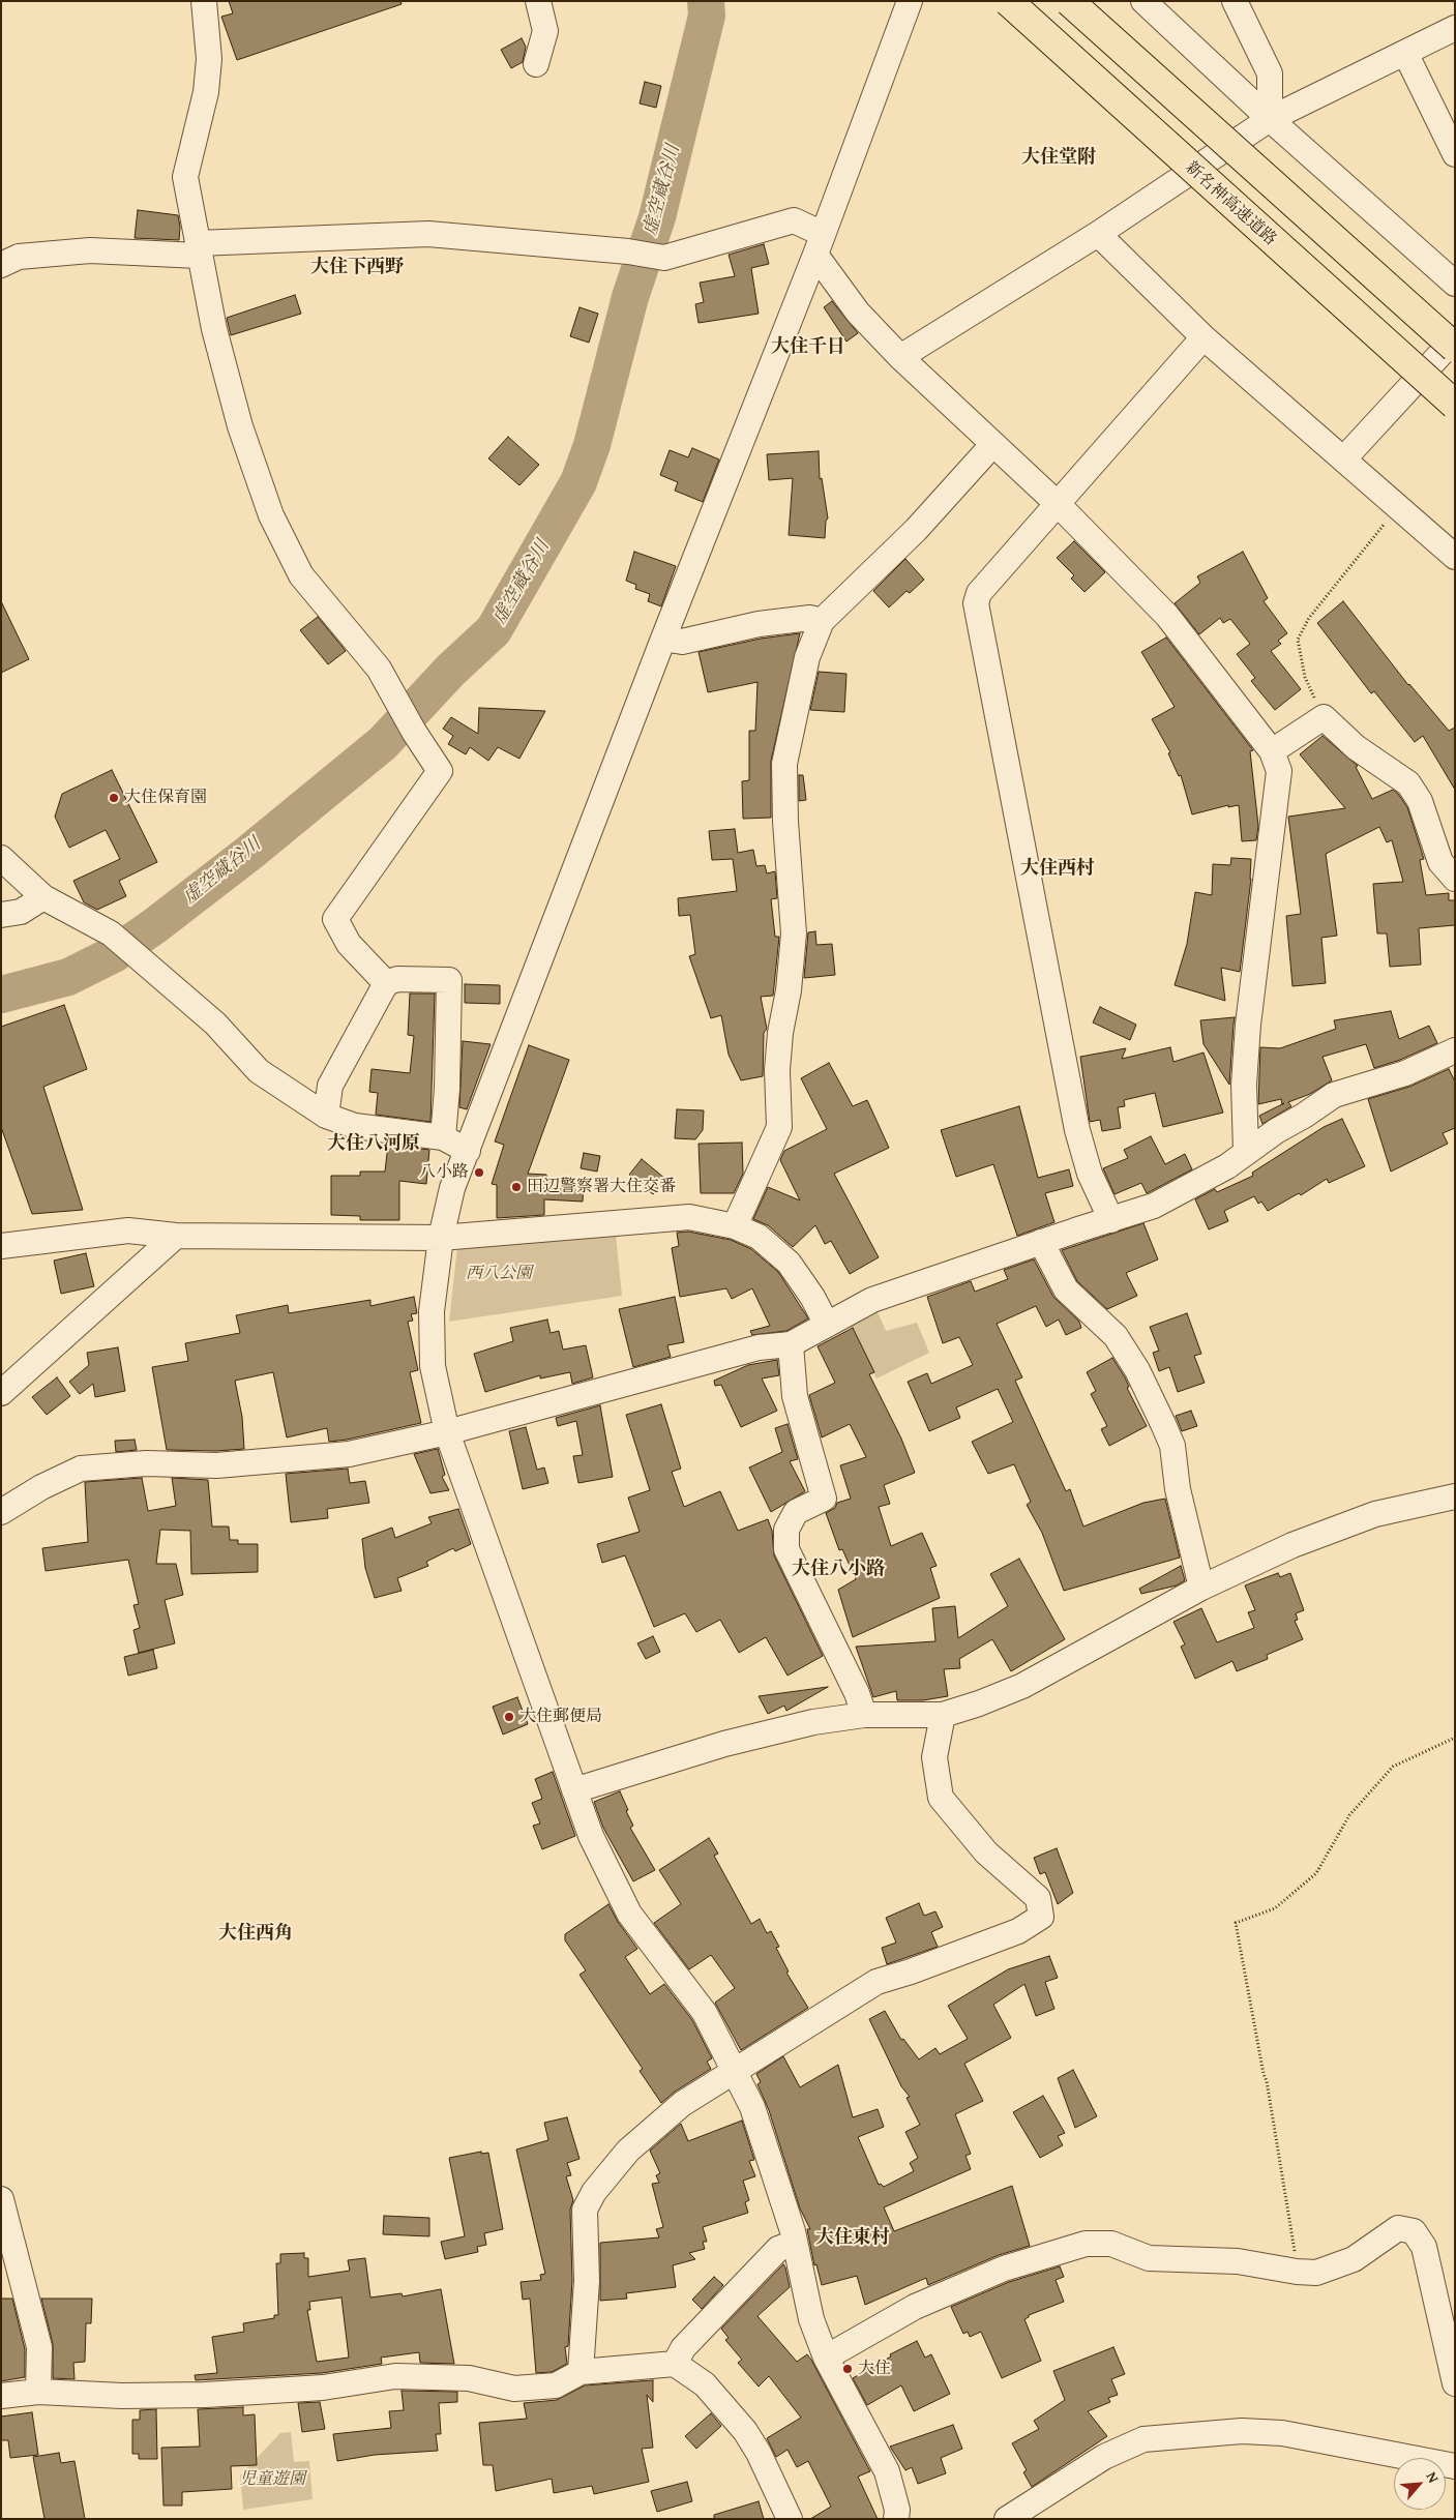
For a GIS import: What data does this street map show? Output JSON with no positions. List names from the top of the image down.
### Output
{
  "streets": {
    "highway": ["新名神高速道路"]
  },
  "districts": [
    "大住堂附",
    "大住下西野",
    "大住千日",
    "大住西村",
    "大住八河原",
    "大住八小路",
    "大住西角",
    "大住東村"
  ],
  "water": ["虚空蔵谷川"],
  "parks": ["西八公園", "児童遊園"],
  "places": [
    "大住保育園",
    "八小路",
    "田辺警察署大住交番",
    "大住郵便局",
    "大住"
  ],
  "north": "top right"
}
